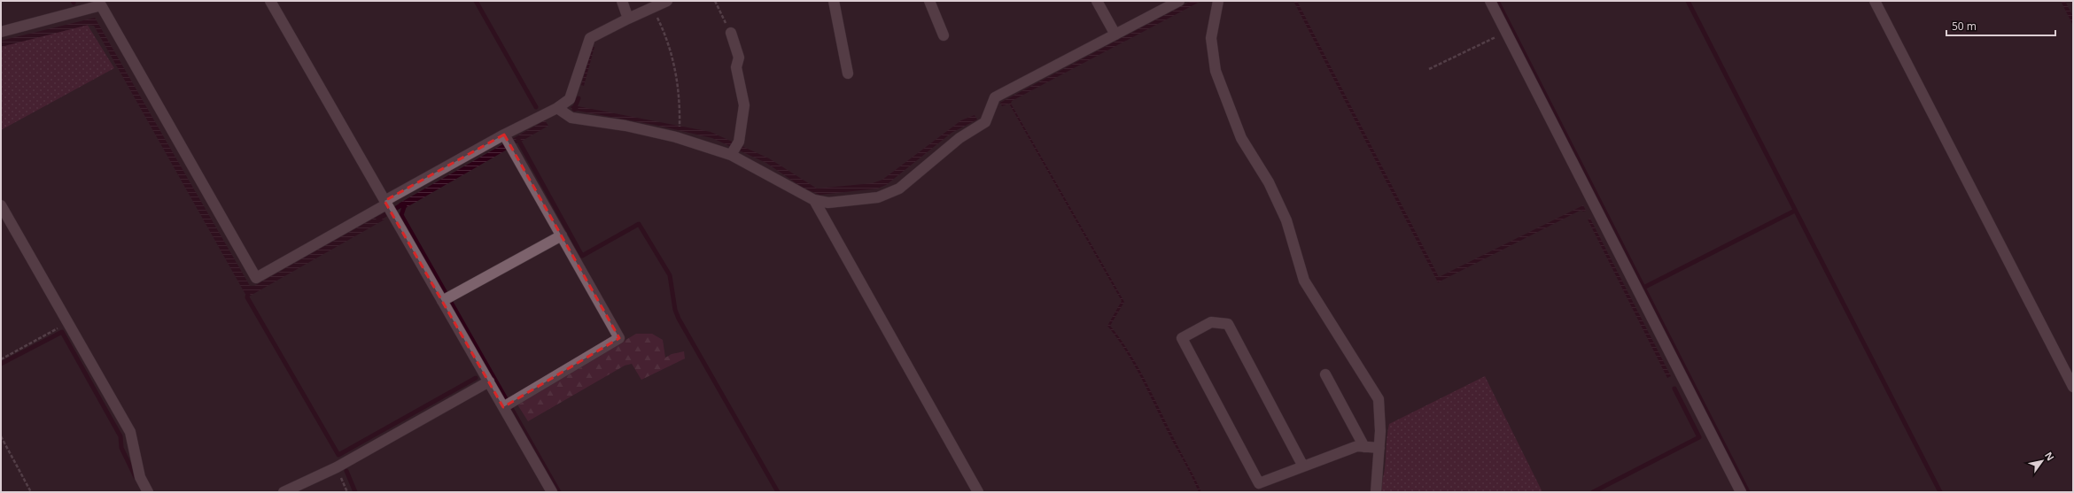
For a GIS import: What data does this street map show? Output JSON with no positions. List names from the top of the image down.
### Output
{
  "scale_bar": "50 m",
  "north": "top right"
}
